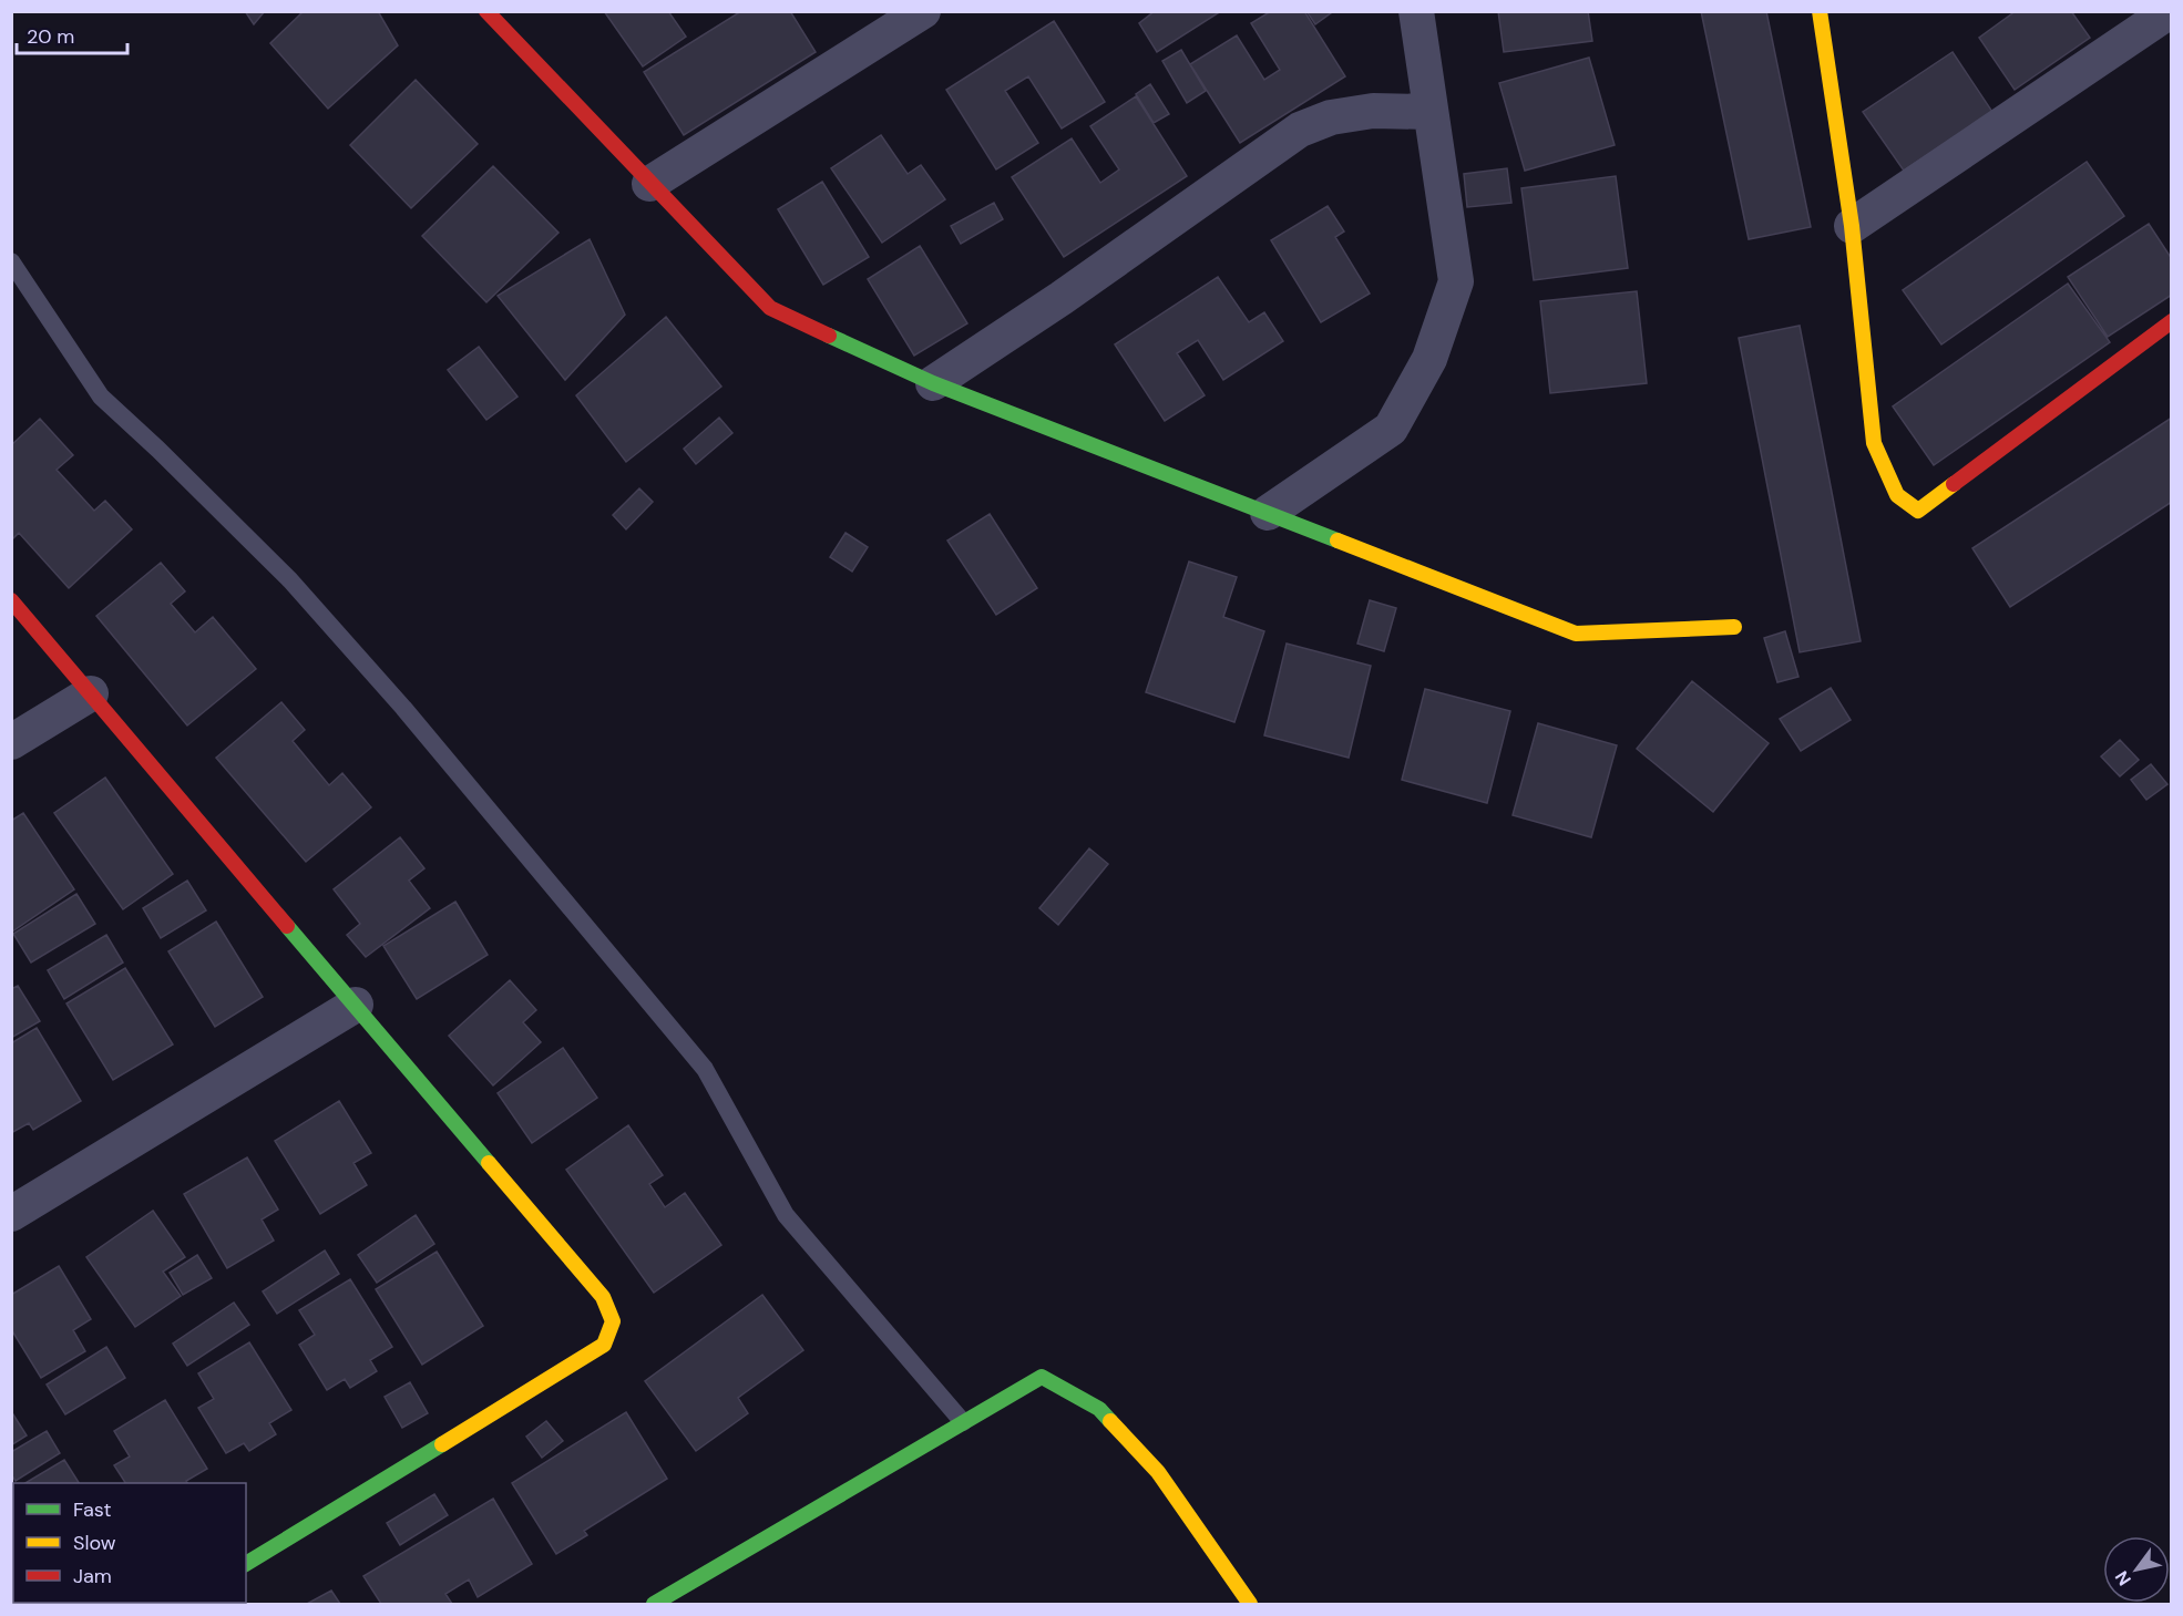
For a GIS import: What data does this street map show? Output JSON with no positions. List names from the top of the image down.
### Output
{
  "legend": ["Fast", "Slow", "Jam"],
  "scale_bar": "20 m",
  "north": "bottom left"
}
